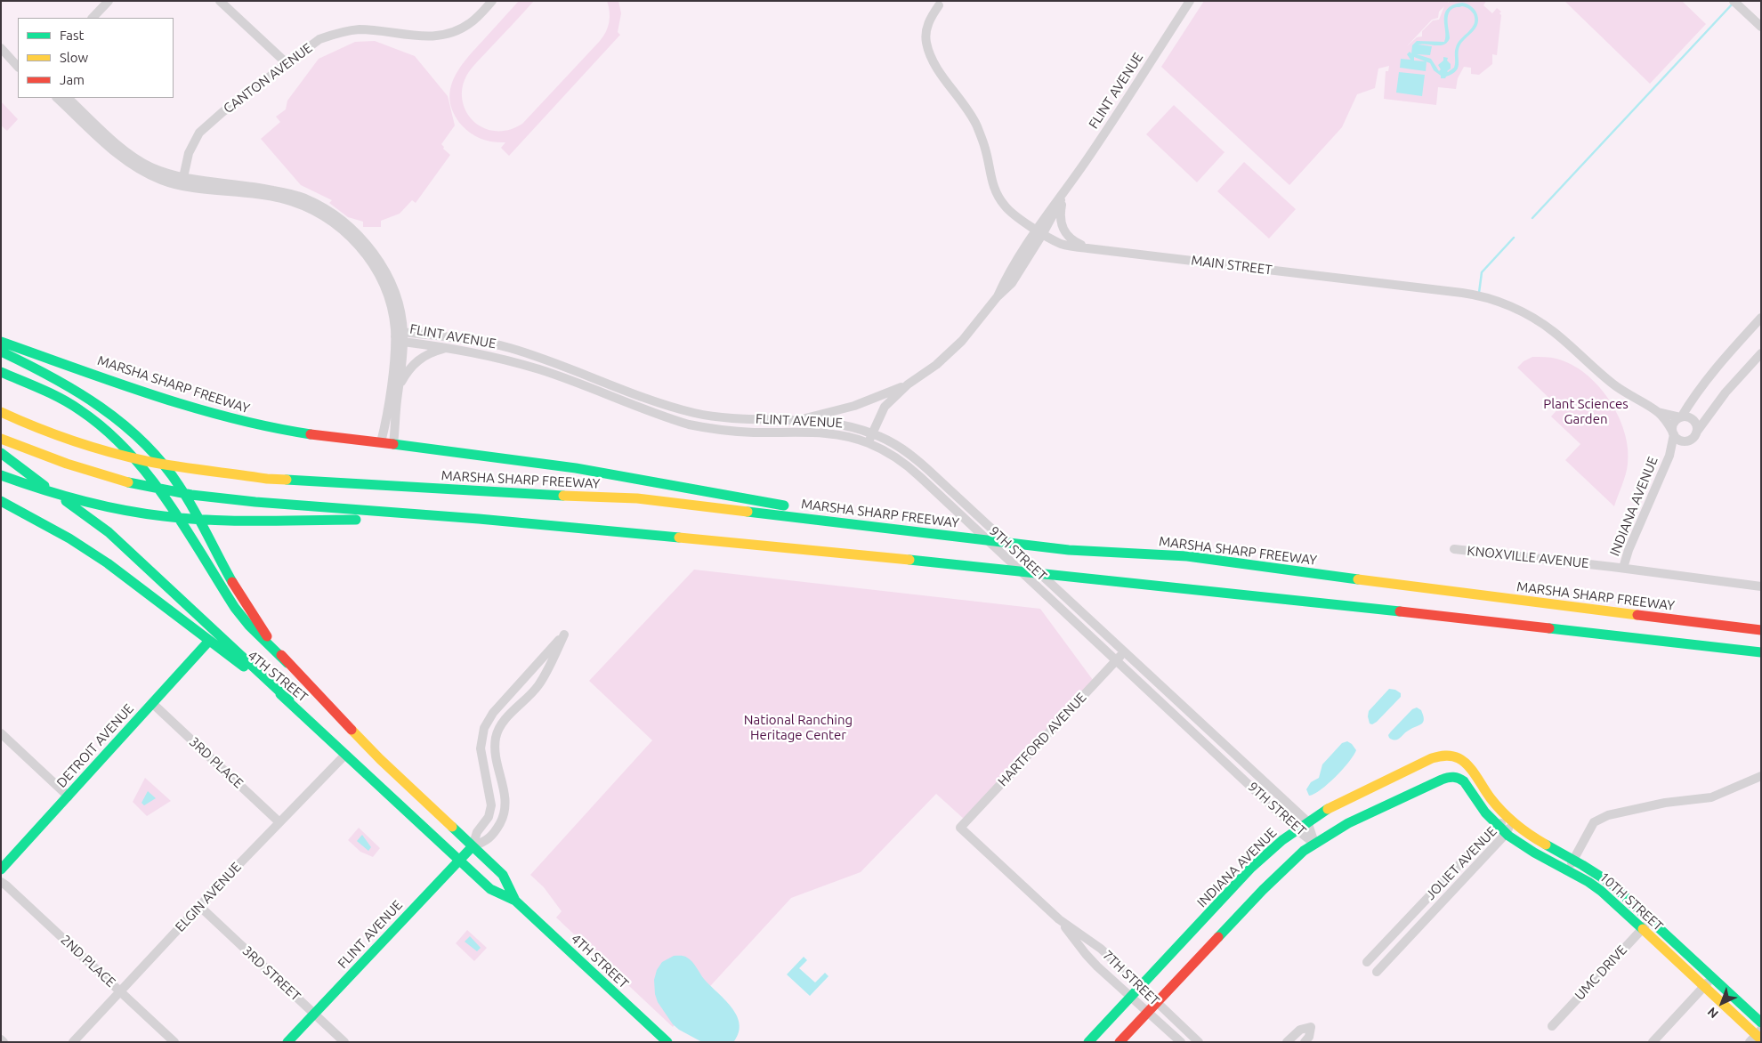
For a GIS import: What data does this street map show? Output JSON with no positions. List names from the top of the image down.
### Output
{
  "streets": {
    "main road": [
      "FLINT AVENUE",
      "MARSHA SHARP FREEWAY",
      "INDIANA AVENUE",
      "4TH STREET",
      "DETROIT AVENUE",
      "10TH STREET"
    ],
    "street": [
      "CANTON AVENUE",
      "MAIN STREET",
      "9TH STREET",
      "KNOXVILLE AVENUE",
      "HARTFORD AVENUE",
      "3RD PLACE",
      "JOLIET AVENUE",
      "ELGIN AVENUE",
      "2ND PLACE",
      "UMC DRIVE",
      "3RD STREET",
      "7TH STREET"
    ]
  },
  "crossings": [
    ["FLINT AVENUE", "MAIN STREET"],
    ["FLINT AVENUE", "9TH STREET"],
    ["FLINT AVENUE", "4TH STREET"],
    ["FLINT AVENUE", "3RD STREET"],
    ["MAIN STREET", "INDIANA AVENUE"],
    ["INDIANA AVENUE", "9TH STREET"],
    ["INDIANA AVENUE", "KNOXVILLE AVENUE"],
    ["INDIANA AVENUE", "10TH STREET"],
    ["INDIANA AVENUE", "7TH STREET"],
    ["9TH STREET", "HARTFORD AVENUE"],
    ["9TH STREET", "10TH STREET"],
    ["4TH STREET", "DETROIT AVENUE"],
    ["4TH STREET", "ELGIN AVENUE"],
    ["HARTFORD AVENUE", "7TH STREET"],
    ["DETROIT AVENUE", "3RD PLACE"],
    ["3RD PLACE", "ELGIN AVENUE"],
    ["JOLIET AVENUE", "10TH STREET"],
    ["ELGIN AVENUE", "2ND PLACE"],
    ["ELGIN AVENUE", "3RD STREET"],
    ["10TH STREET", "UMC DRIVE"]
  ],
  "parks": ["Plant Sciences Garden", "National Ranching Heritage Center"],
  "legend": ["Fast", "Slow", "Jam"],
  "north": "bottom left"
}
